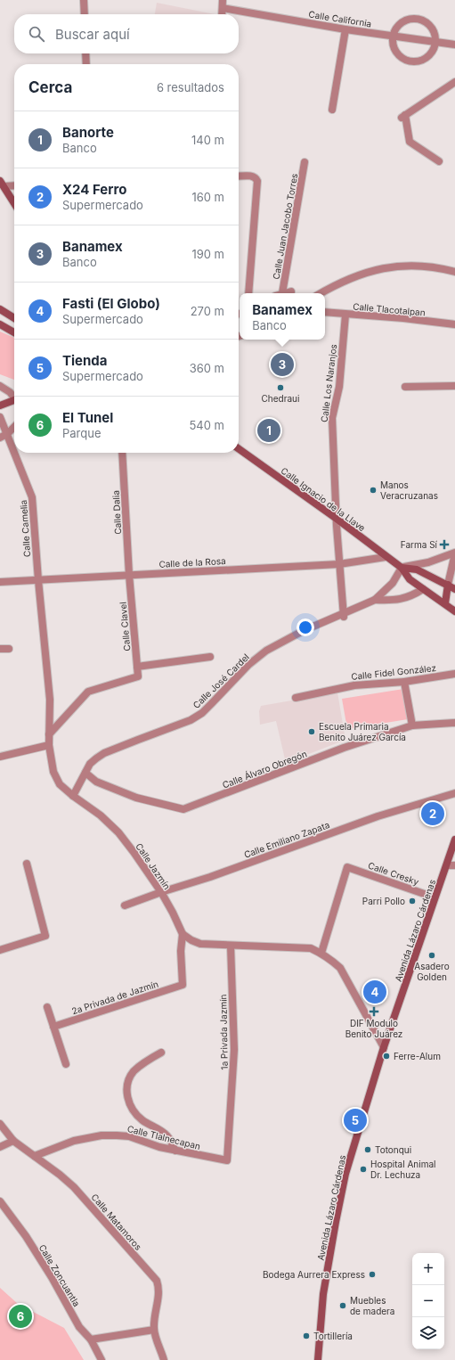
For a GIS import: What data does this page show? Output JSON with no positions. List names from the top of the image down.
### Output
{
  "streets": {
    "main road": ["Calle Ignacio de la Llave", "Avenida Lázaro Cárdenas"],
    "street": [
      "Calle California",
      "Calle Juan Jacobo Torres",
      "Calle Tlacotalpan",
      "Calle Los Naranjos",
      "Calle Dalia",
      "Calle Camelia",
      "Calle de la Rosa",
      "Calle Clavel",
      "Calle Fidel González",
      "Calle José Cardel",
      "Calle Álvaro Obregón",
      "Calle Emiliano Zapata",
      "Calle Jazmín",
      "Calle Cresky",
      "2a Privada de Jazmín",
      "1a Privada Jazmín",
      "Calle Tlalnecapan",
      "Calle Matamoros",
      "Calle Zoncuantla"
    ]
  },
  "crossings": [
    ["Calle Tlacotalpan", "Calle Los Naranjos"],
    ["Calle Los Naranjos", "Calle Ignacio de la Llave"],
    ["Calle Los Naranjos", "Calle de la Rosa"],
    ["Calle Los Naranjos", "Calle José Cardel"],
    ["Calle Ignacio de la Llave", "Calle de la Rosa"],
    ["Calle Ignacio de la Llave", "Calle José Cardel"],
    ["Calle Dalia", "Calle de la Rosa"],
    ["Calle Dalia", "Calle Clavel"],
    ["Calle Camelia", "Calle de la Rosa"],
    ["Calle Camelia", "Calle Jazmín"],
    ["Calle de la Rosa", "Calle Clavel"],
    ["Calle de la Rosa", "Calle Jazmín"],
    ["Calle Clavel", "Calle Jazmín"],
    ["Calle José Cardel", "Calle Álvaro Obregón"],
    ["Calle José Cardel", "Calle Jazmín"],
    ["Calle Emiliano Zapata", "Calle Jazmín"],
    ["Calle Jazmín", "2a Privada de Jazmín"],
    ["Calle Cresky", "Avenida Lázaro Cárdenas"],
    ["1a Privada Jazmín", "Calle Tlalnecapan"],
    ["Calle Tlalnecapan", "Calle Matamoros"]
  ],
  "places": {
    "other": [
      "Chedraui",
      "Manos Veracruzanas",
      "Escuela Primaria Benito Juárez García",
      "Parri Pollo",
      "Asadero Golden",
      "Ferre-Alum",
      "Totonqui",
      "Hospital Animal Dr. Lechuza",
      "Bodega Aurrera Express",
      "Muebles de madera",
      "Tortillería"
    ],
    "health": ["Farma Sí", "DIF Modulo Benito Juárez"]
  },
  "page": {
    "search": "Buscar aquí",
    "heading": ["Cerca", "6 resultados"],
    "list": [
      {
        "mark": "1",
        "name": "Banorte",
        "note": "Banco",
        "value": "140 m"
      },
      {
        "mark": "2",
        "name": "X24 Ferro",
        "note": "Supermercado",
        "value": "160 m"
      },
      {
        "mark": "3",
        "name": "Banamex",
        "note": "Banco",
        "value": "190 m"
      },
      {
        "mark": "4",
        "name": "Fasti (El Globo)",
        "note": "Supermercado",
        "value": "270 m"
      },
      {
        "mark": "5",
        "name": "Tienda",
        "note": "Supermercado",
        "value": "360 m"
      },
      {
        "mark": "6",
        "name": "El Tunel",
        "note": "Parque",
        "value": "540 m"
      }
    ],
    "popup": ["Banamex", "Banco"],
    "pins": [
      "3",
      "1",
      "2",
      "4",
      "5",
      "6"
    ],
    "map_buttons": ["+", "−"]
  }
}
